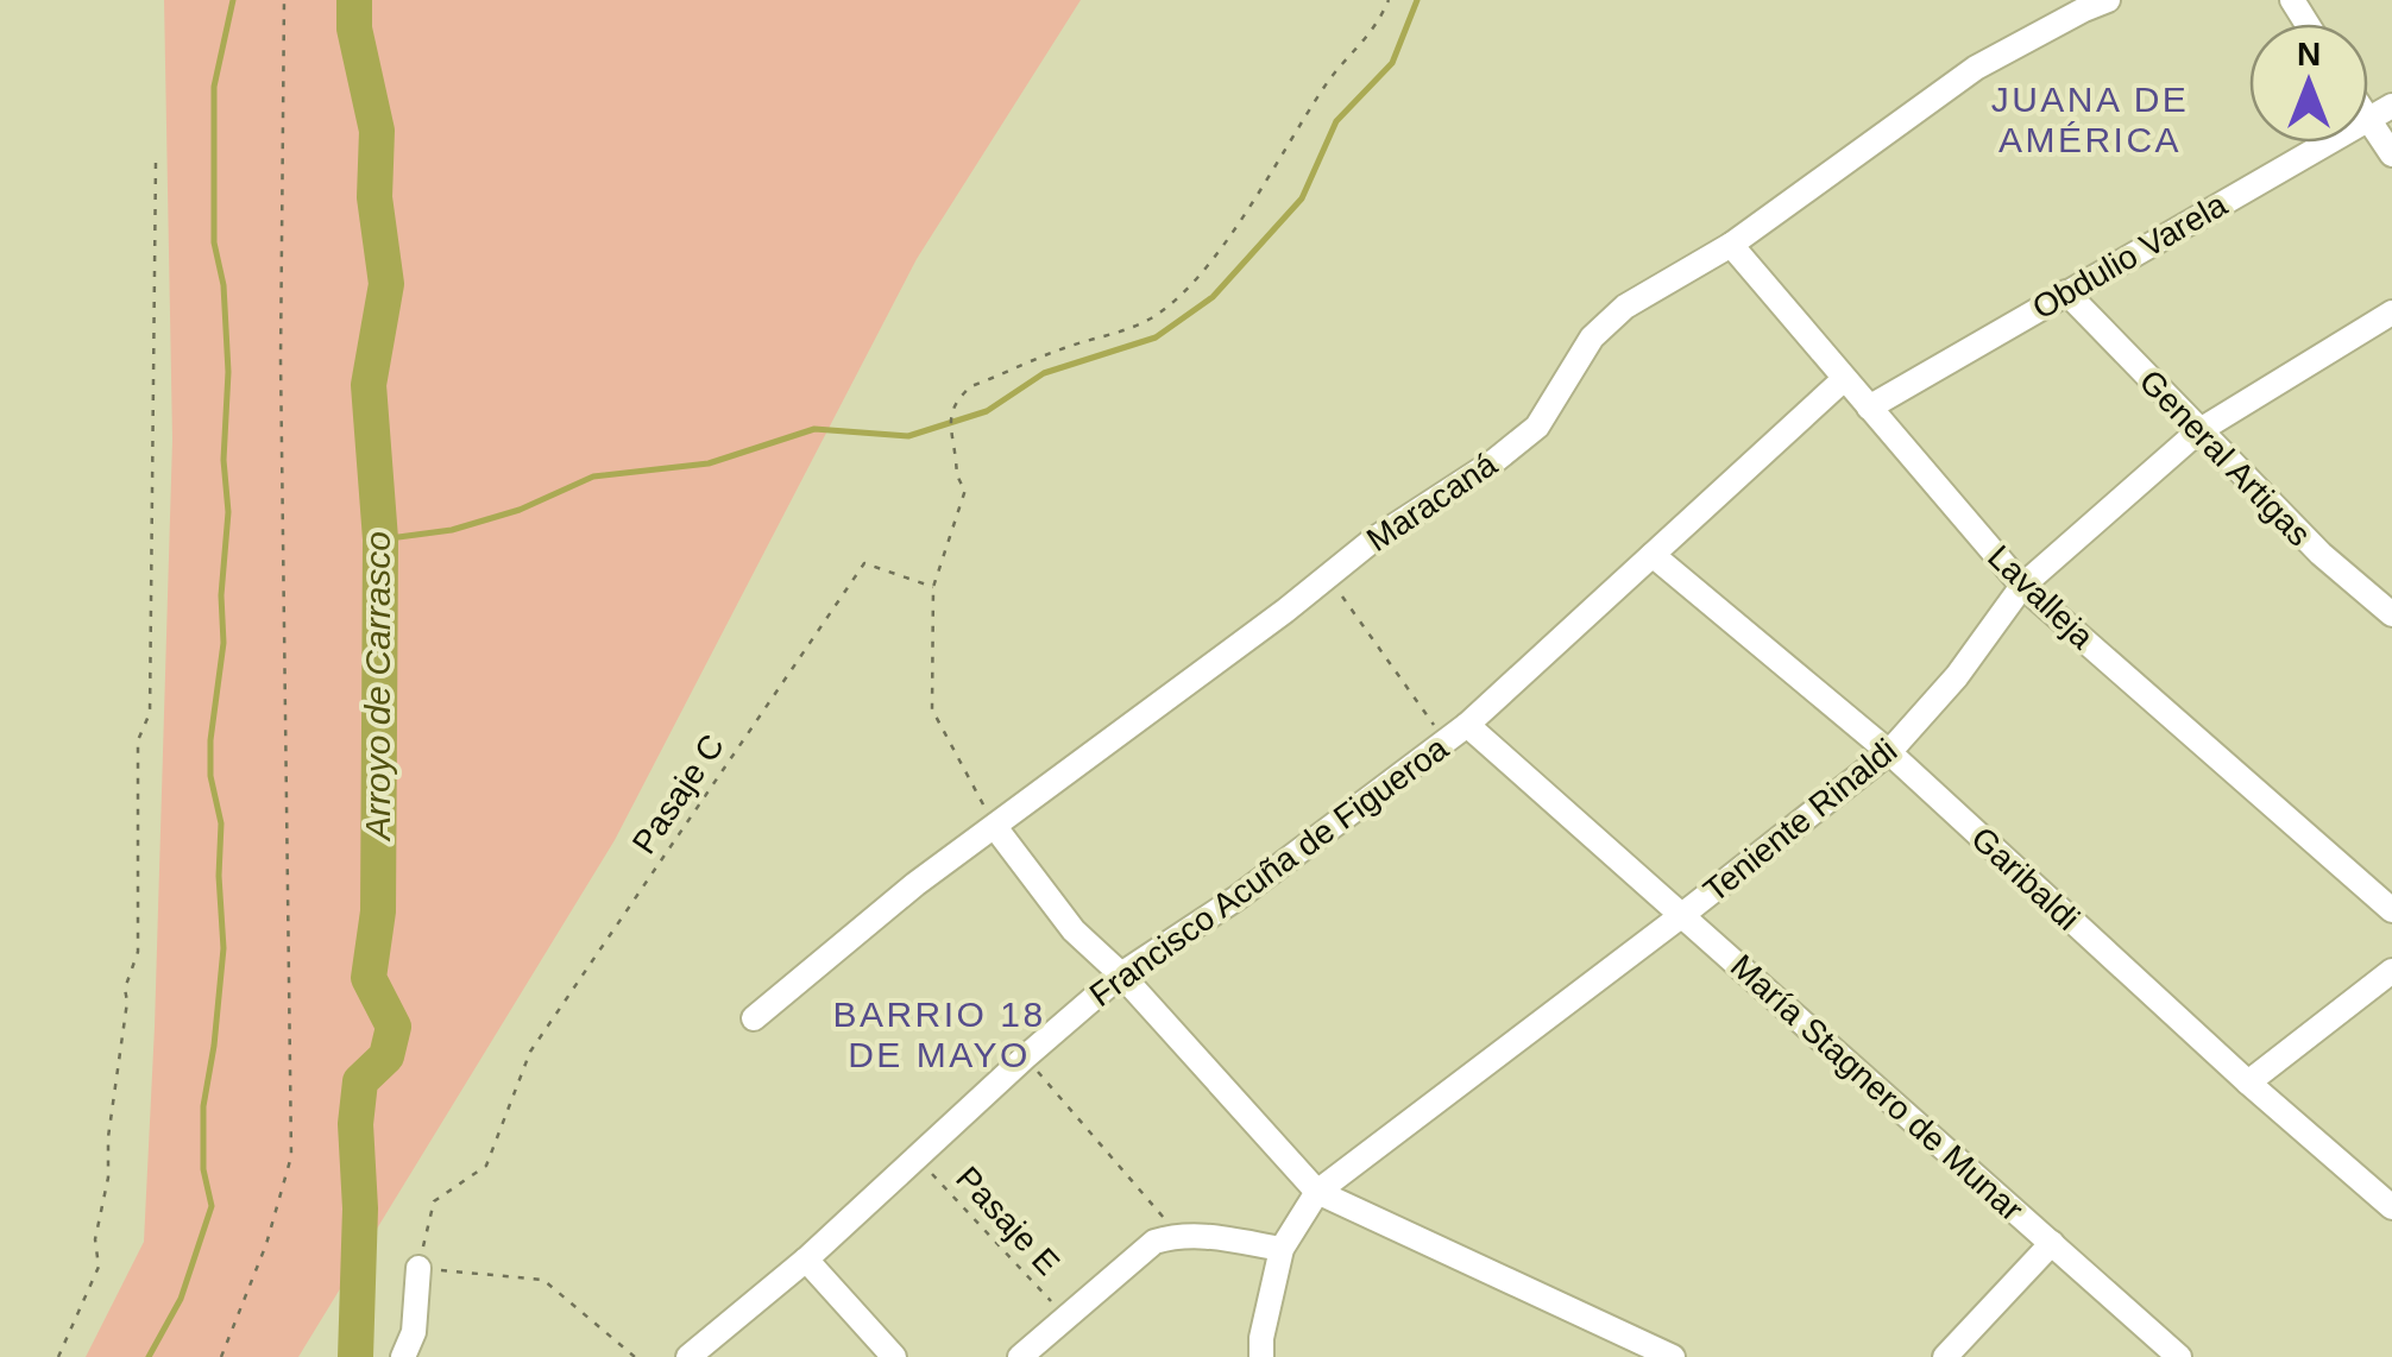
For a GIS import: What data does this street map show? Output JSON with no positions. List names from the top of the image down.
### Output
{
  "streets": {
    "street": [
      "Obdulio Varela",
      "General Artigas",
      "Maracaná",
      "Lavalleja",
      "Teniente Rinaldi",
      "Francisco Acuña de Figueroa",
      "Garibaldi",
      "María Stagnero de Munar"
    ],
    "path": ["Pasaje C", "Pasaje E"]
  },
  "crossings": [
    ["Obdulio Varela", "General Artigas"],
    ["Obdulio Varela", "Lavalleja"],
    ["General Artigas", "Teniente Rinaldi"],
    ["Maracaná", "Lavalleja"],
    ["Lavalleja", "Teniente Rinaldi"],
    ["Lavalleja", "Francisco Acuña de Figueroa"],
    ["Teniente Rinaldi", "Garibaldi"],
    ["Teniente Rinaldi", "María Stagnero de Munar"],
    ["Francisco Acuña de Figueroa", "Garibaldi"],
    ["Francisco Acuña de Figueroa", "María Stagnero de Munar"],
    ["Francisco Acuña de Figueroa", "Pasaje E"]
  ],
  "districts": ["JUANA DE AMÉRICA", "BARRIO 18 DE MAYO"],
  "water": ["Arroyo de Carrasco"],
  "north": "top"
}
